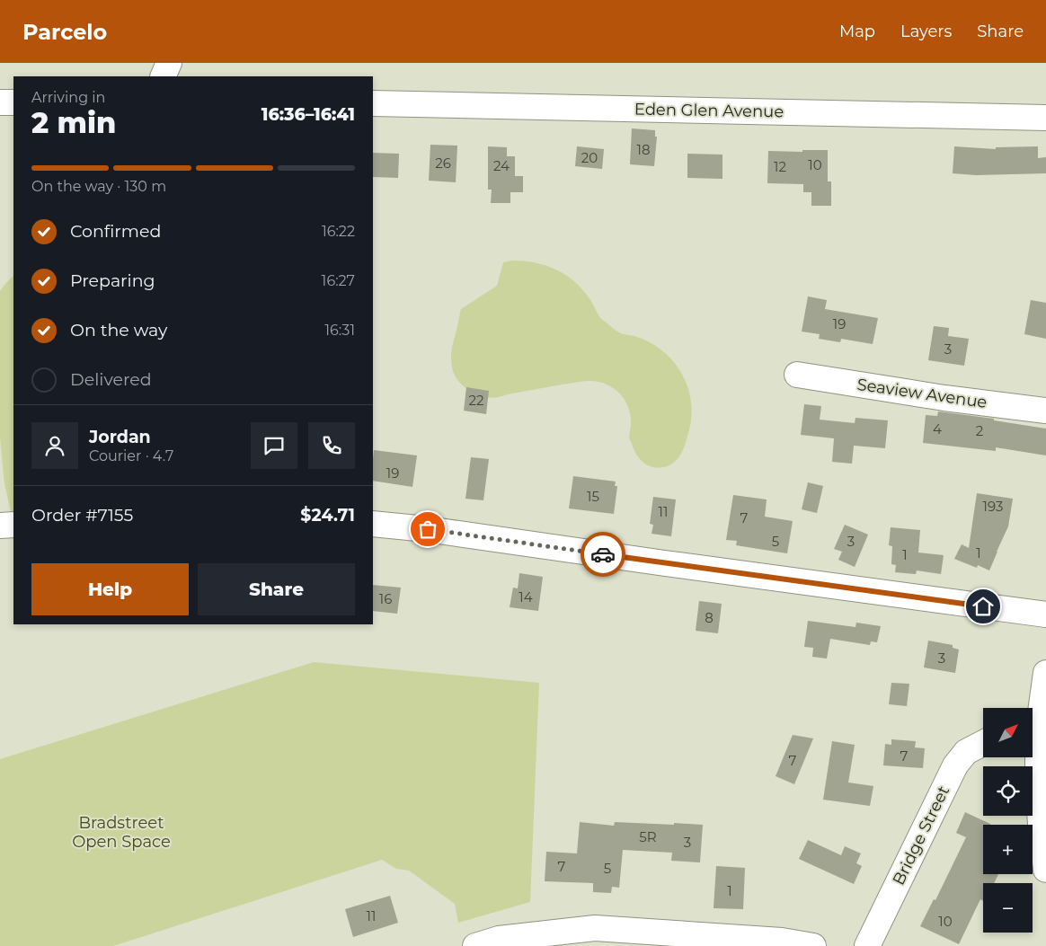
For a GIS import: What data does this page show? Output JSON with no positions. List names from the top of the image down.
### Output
{
  "streets": {
    "street": ["Eden Glen Avenue", "Seaview Avenue", "Bridge Street"]
  },
  "parks": ["Bradstreet Open Space"],
  "house_numbers": [
    "18",
    "20",
    "26",
    "10",
    "24",
    "12",
    "19",
    "3",
    "22",
    "4",
    "2",
    "19",
    "15",
    "193",
    "11",
    "7",
    "5",
    "3",
    "1",
    "1",
    "14",
    "16",
    "8",
    "3",
    "7",
    "7",
    "5R",
    "3",
    "7",
    "5",
    "1",
    "11",
    "10"
  ],
  "north": "top right",
  "page": {
    "header": "Parcelo",
    "nav": ["Map", "Layers", "Share"],
    "heading": ["2 min", "Arriving in", "16:36–16:41"],
    "panel": [
      "Jordan",
      "Courier · 4.7",
      "Order #7155",
      "$24.71"
    ],
    "bar": "On the way · 130 m",
    "list": [
      ["Confirmed", "16:22"],
      ["Preparing", "16:27"],
      ["On the way", "16:31"],
      "Delivered"
    ],
    "buttons": ["Help", "Share"],
    "map_buttons": ["+", "−"]
  }
}
